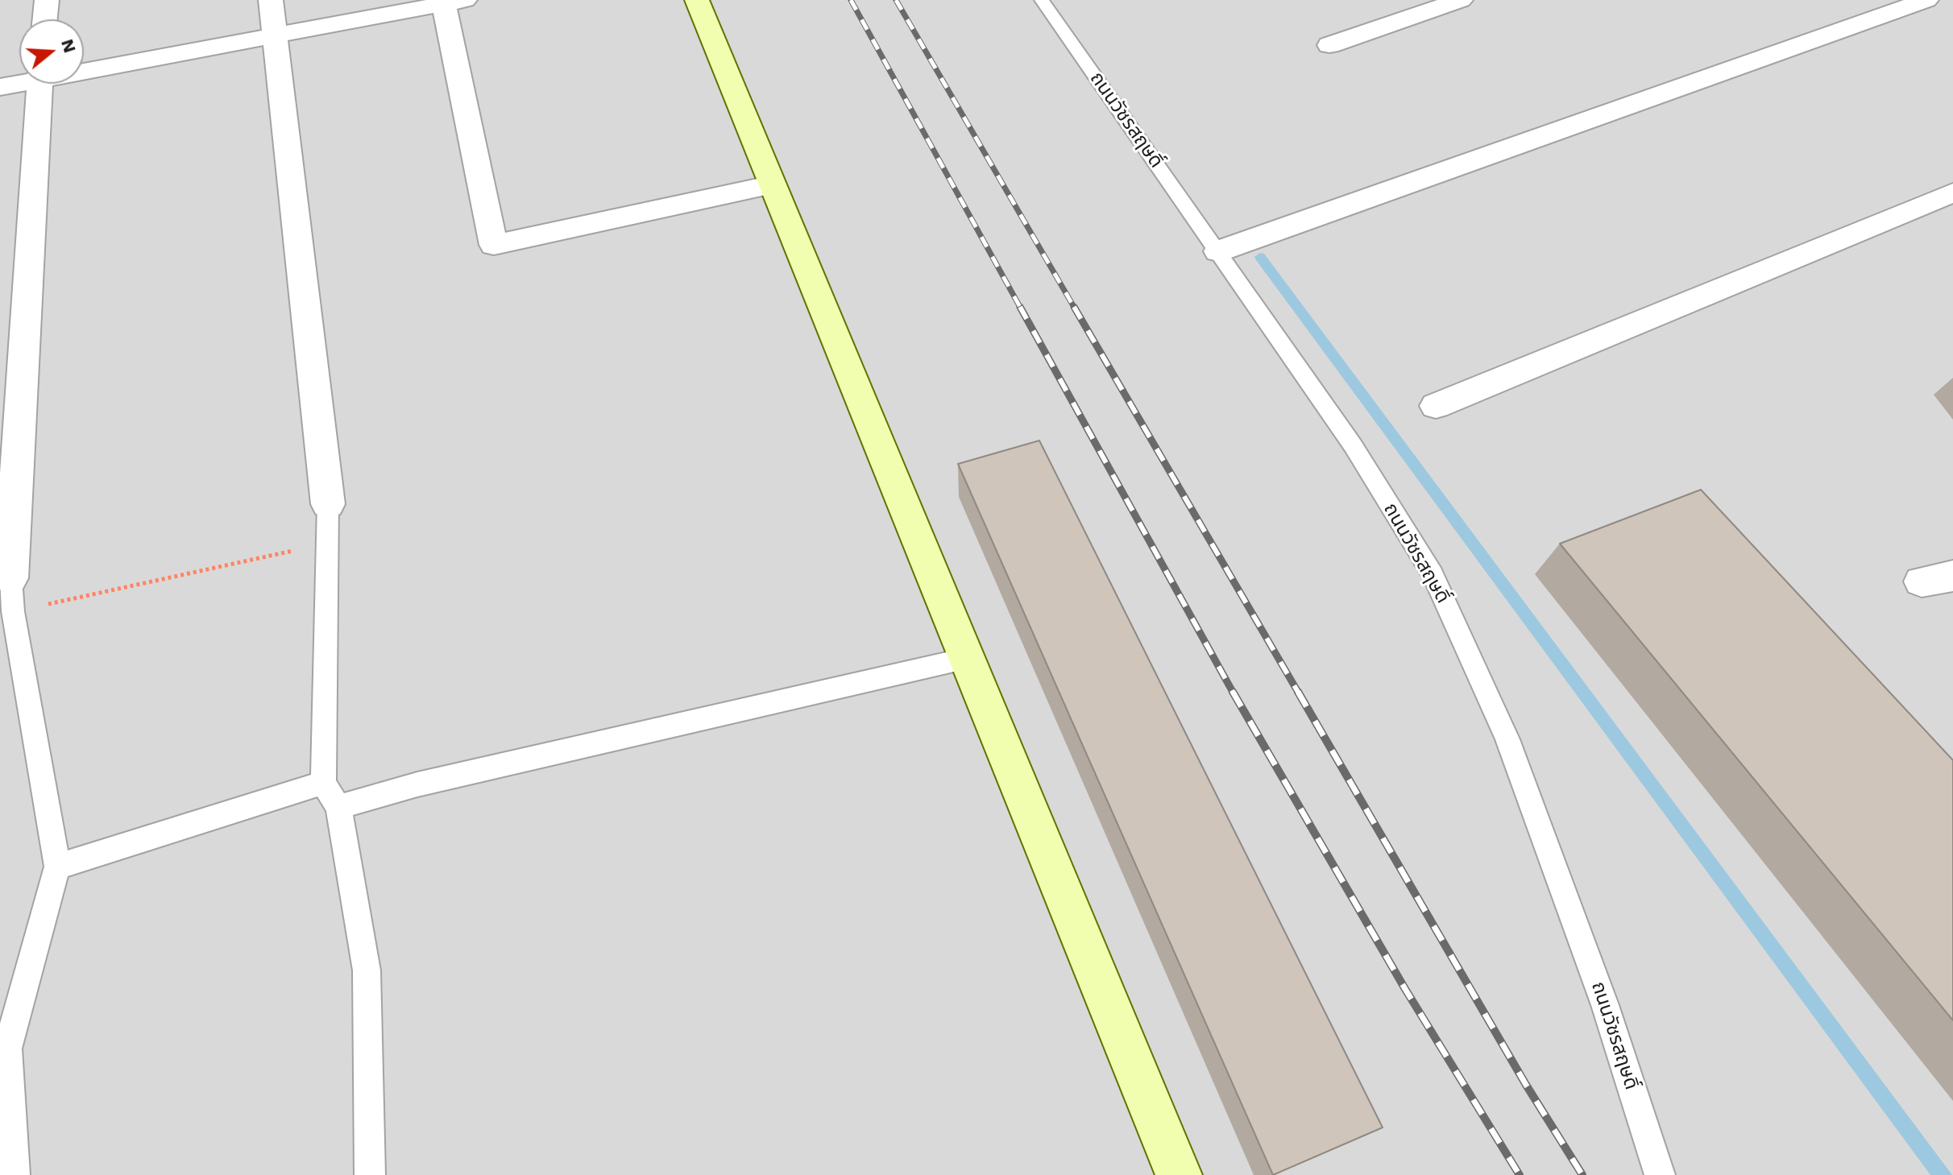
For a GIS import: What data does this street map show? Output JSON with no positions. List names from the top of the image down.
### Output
{
  "streets": {
    "lane": ["ถนนวัชรสฤษดิ์"]
  },
  "north": "right"
}
